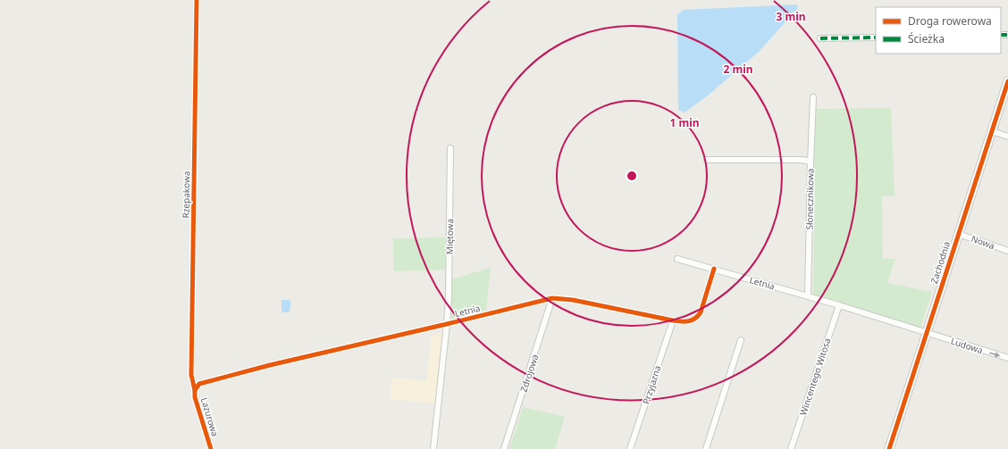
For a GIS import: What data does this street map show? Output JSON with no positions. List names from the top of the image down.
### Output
{
  "streets": {
    "street": [
      "Rzepakowa",
      "Słonecznikowa",
      "Miętowa",
      "Nowa",
      "Zachodnia",
      "Letnia",
      "Ludowa",
      "Zdrojowa",
      "Wincentego Witosa",
      "Przyjazna",
      "Lazurowa"
    ]
  },
  "crossings": [
    ["Rzepakowa", "Letnia"],
    ["Rzepakowa", "Lazurowa"],
    ["Słonecznikowa", "Letnia"],
    ["Miętowa", "Letnia"],
    ["Nowa", "Zachodnia"],
    ["Zachodnia", "Letnia"],
    ["Zachodnia", "Ludowa"],
    ["Letnia", "Ludowa"],
    ["Letnia", "Zdrojowa"],
    ["Letnia", "Wincentego Witosa"],
    ["Letnia", "Przyjazna"],
    ["Letnia", "Lazurowa"]
  ],
  "one_way": ["Ludowa"],
  "legend": ["Droga rowerowa", "Ścieżka"],
  "rings": ["3 min", "2 min", "1 min"]
}
